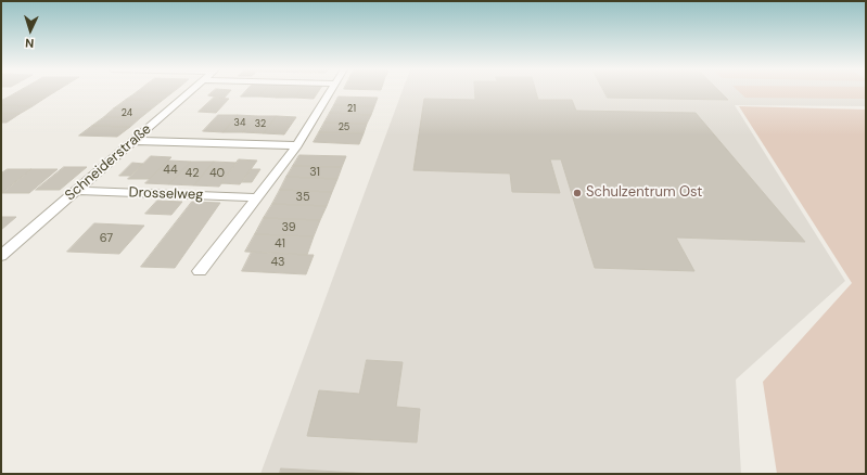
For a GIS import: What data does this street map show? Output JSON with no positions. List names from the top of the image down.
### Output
{
  "streets": {
    "street": ["Schneiderstraße", "Drosselweg"]
  },
  "crossings": [
    ["Schneiderstraße", "Drosselweg"]
  ],
  "places": ["Schulzentrum Ost"],
  "house_numbers": [
    "21",
    "24",
    "34",
    "32",
    "25",
    "44",
    "31",
    "42",
    "40",
    "35",
    "39",
    "67",
    "41",
    "43"
  ],
  "north": "bottom"
}
